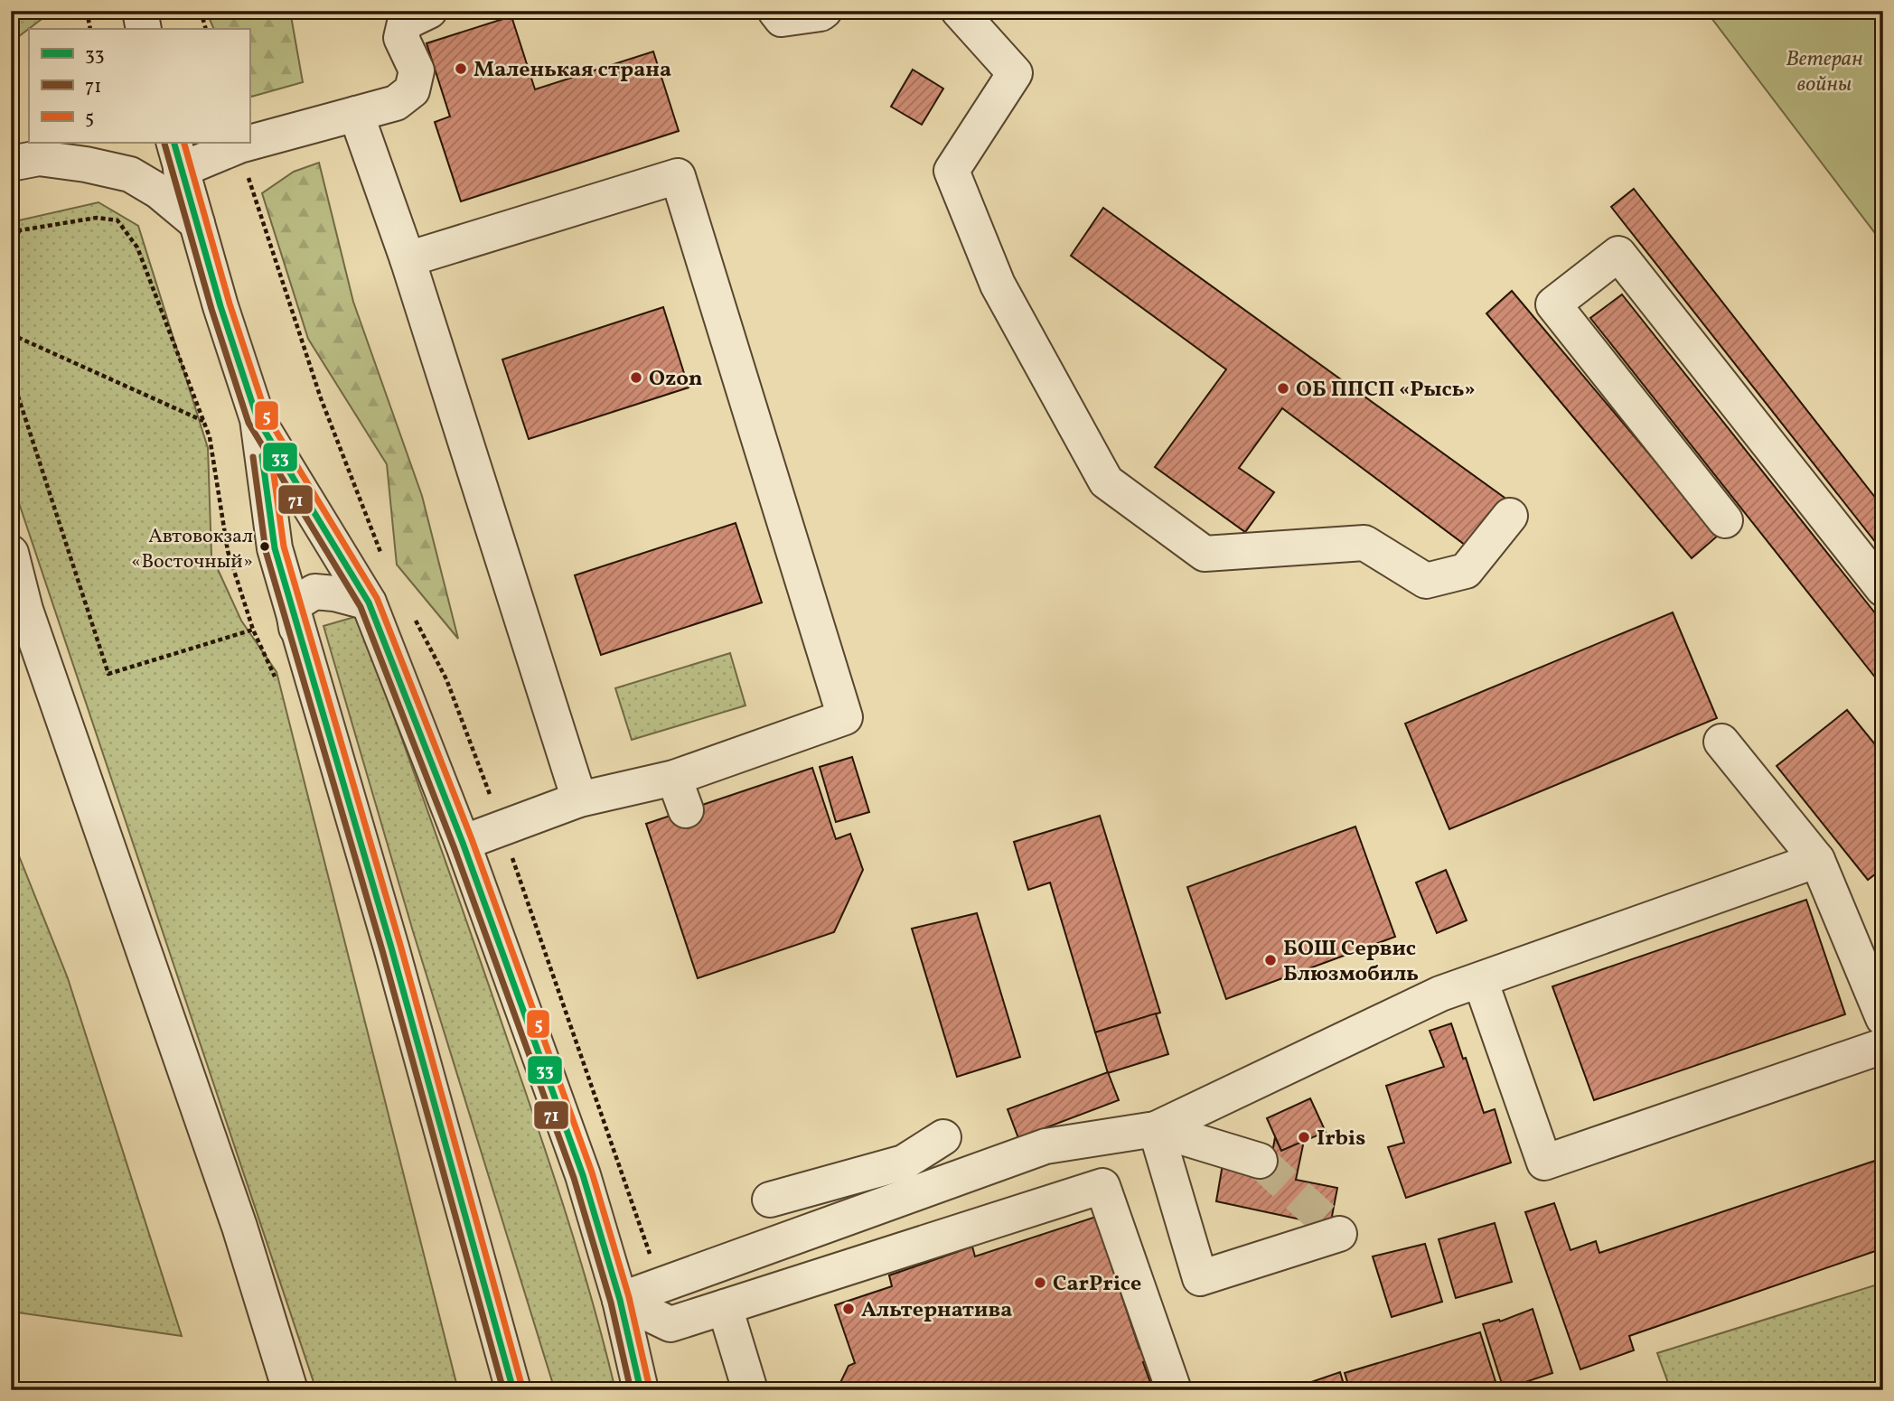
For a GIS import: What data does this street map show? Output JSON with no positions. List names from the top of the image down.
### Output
{
  "parks": ["Ветеран войны"],
  "places": [
    "Маленькая страна",
    "Ozon",
    "ОБ ППСП «Рысь»",
    "Автовокзал «Восточный»",
    "БОШ Сервис Блюзмобиль",
    "Irbis",
    "CarPrice",
    "Альтернатива"
  ],
  "lines": ["transit line 33", "transit line 5", "transit line 71"],
  "legend": ["33", "71", "5"]
}
